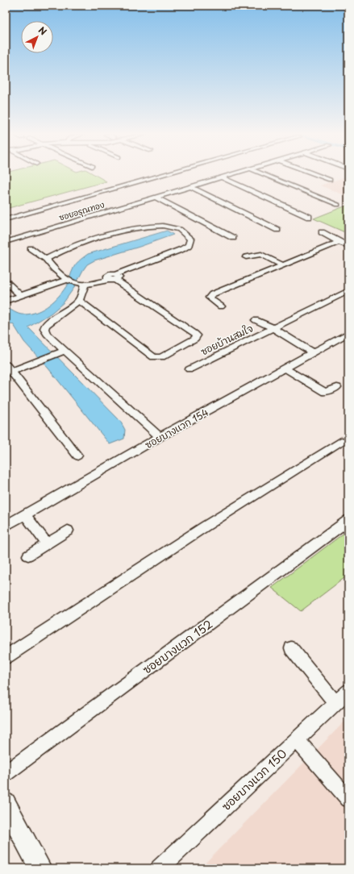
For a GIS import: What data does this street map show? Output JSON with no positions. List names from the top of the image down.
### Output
{
  "streets": {
    "street": [
      "ซอยอรุณทอง",
      "ซอยบ้านสมใจ",
      "ซอยบางแวก 154",
      "ซอยบางแวก 152",
      "ซอยบางแวก 150"
    ]
  },
  "crossings": [
    ["ซอยบ้านสมใจ", "ซอยบางแวก 154"]
  ],
  "north": "top right"
}
